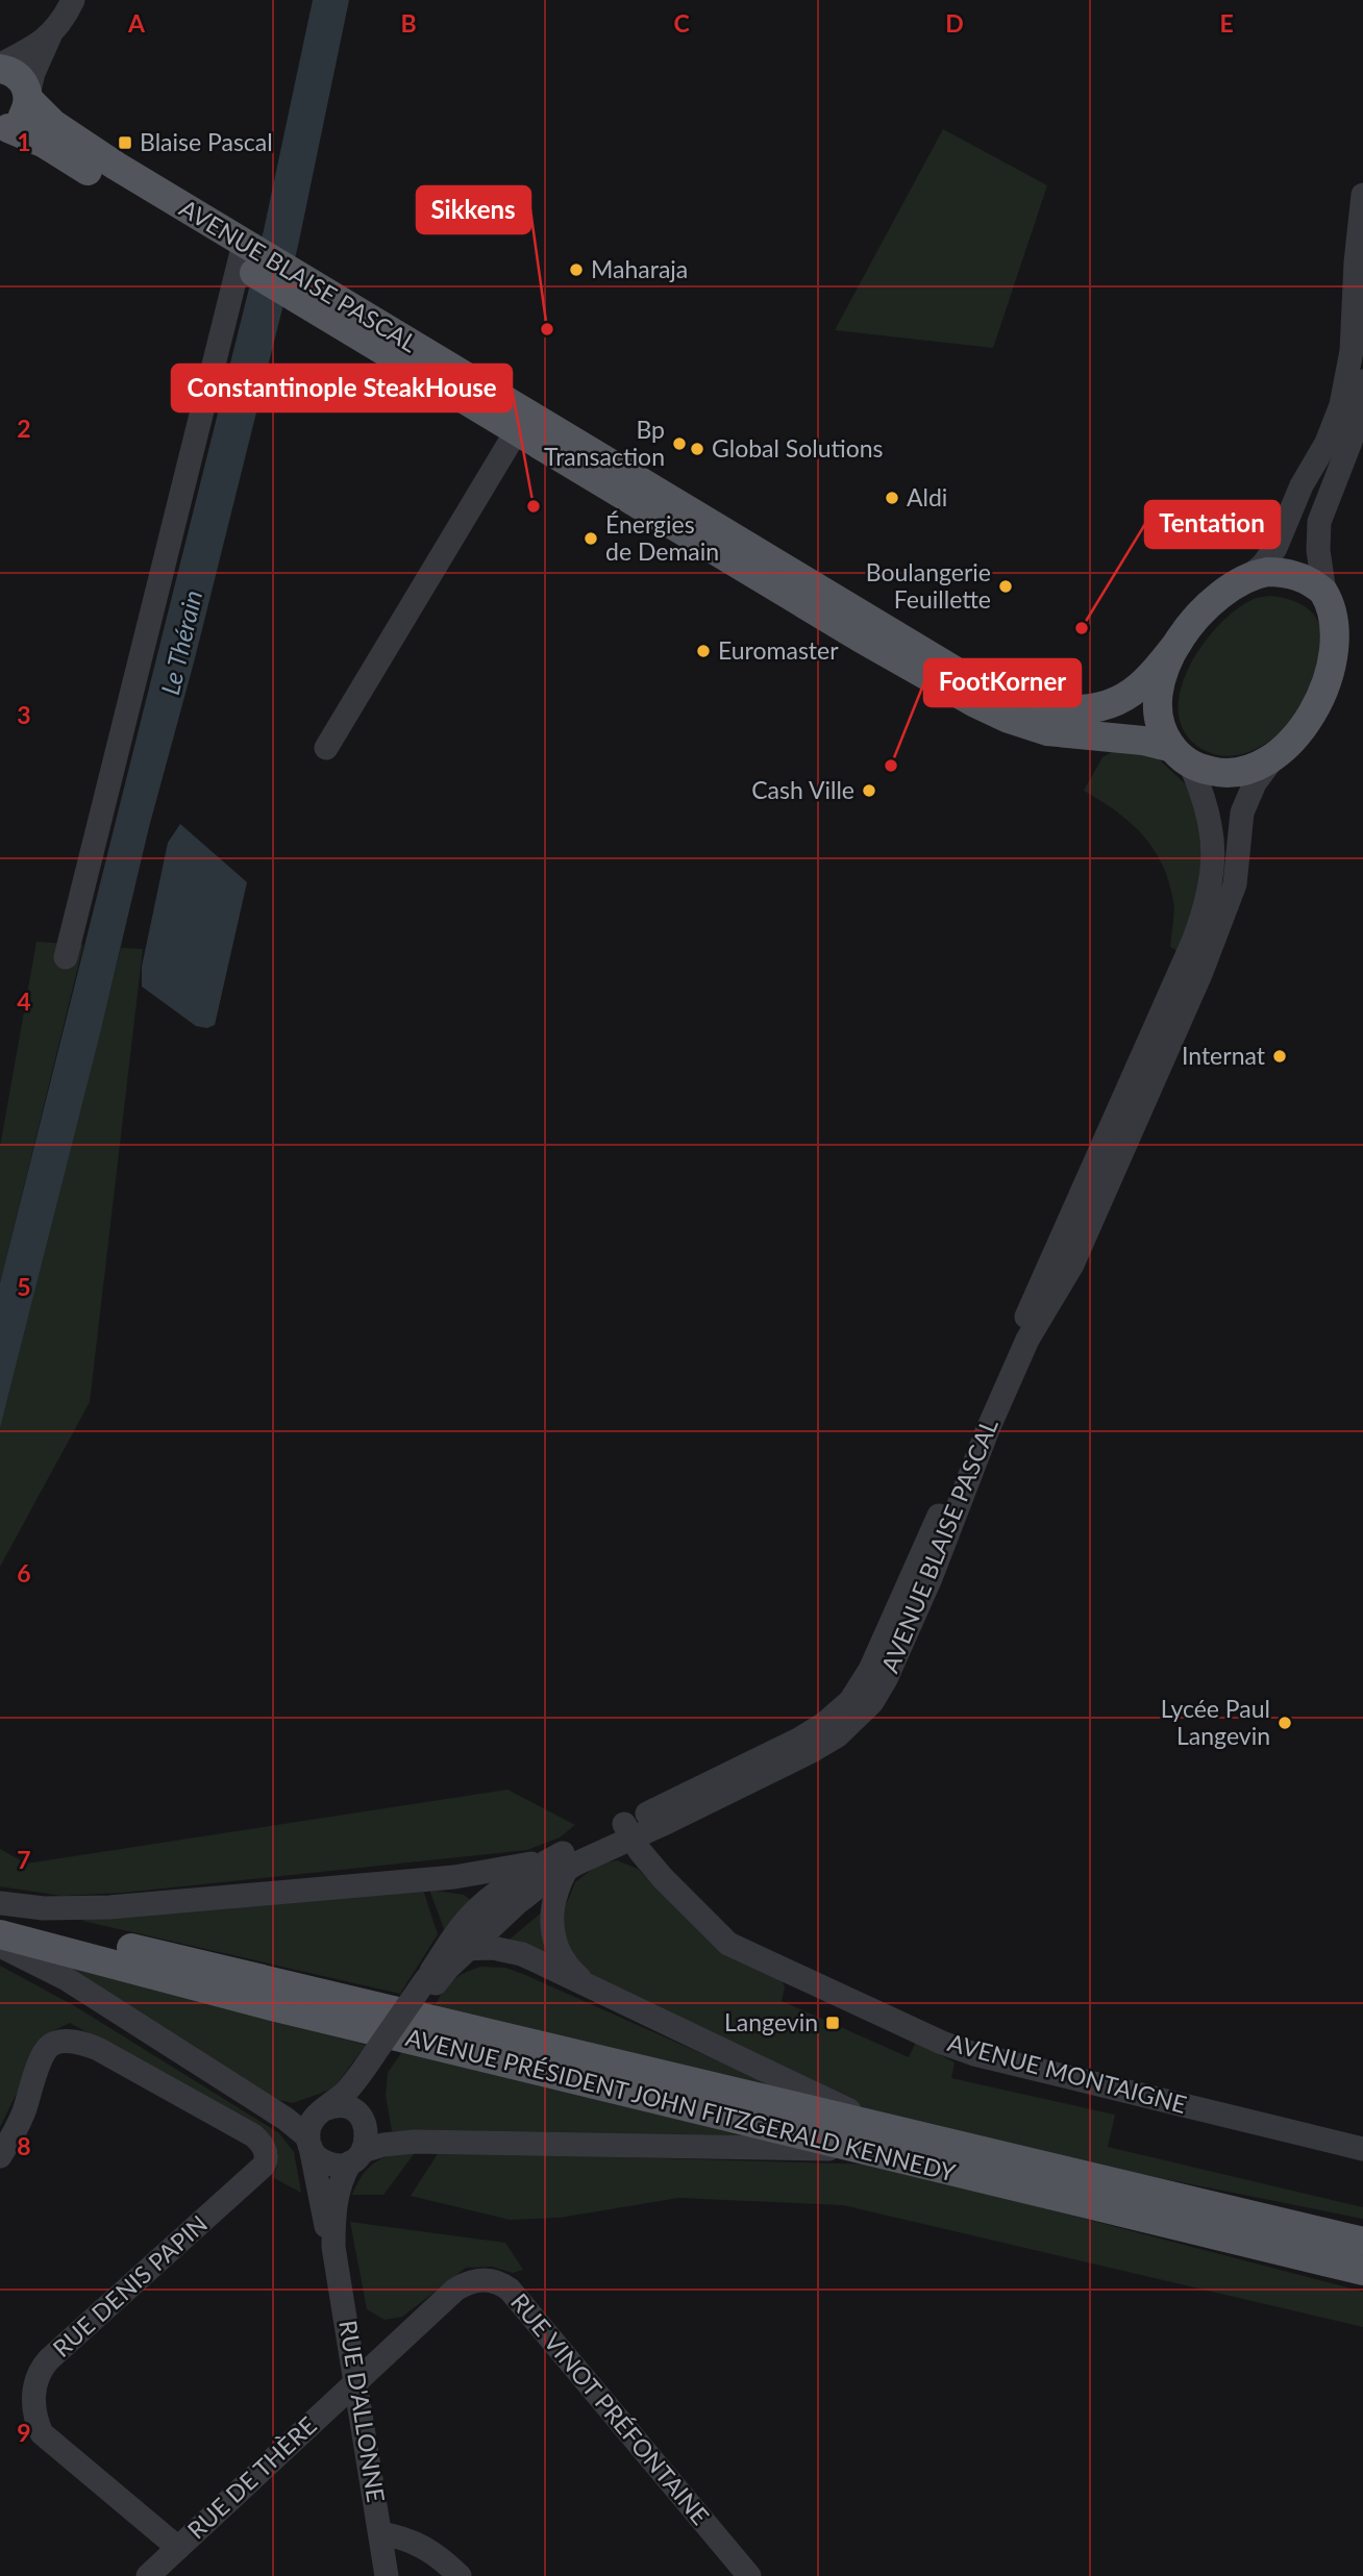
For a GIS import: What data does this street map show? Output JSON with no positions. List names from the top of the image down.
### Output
{
  "streets": {
    "main road": ["AVENUE BLAISE PASCAL", "AVENUE PRÉSIDENT JOHN FITZGERALD KENNEDY"],
    "street": [
      "AVENUE MONTAIGNE",
      "RUE DENIS PAPIN",
      "RUE VINOT PRÉFONTAINE",
      "RUE D'ALLONNE",
      "RUE DE THÈRE"
    ]
  },
  "crossings": [
    ["AVENUE BLAISE PASCAL", "AVENUE MONTAIGNE"],
    ["AVENUE BLAISE PASCAL", "RUE D'ALLONNE"],
    ["RUE DENIS PAPIN", "RUE DE THÈRE"],
    ["RUE VINOT PRÉFONTAINE", "RUE D'ALLONNE"],
    ["RUE VINOT PRÉFONTAINE", "RUE DE THÈRE"],
    ["RUE D'ALLONNE", "RUE DE THÈRE"]
  ],
  "water": ["Le Thérain"],
  "places": {
    "transit": ["Blaise Pascal", "Langevin"],
    "other": [
      "Maharaja",
      "Sikkens",
      "Bp Transaction",
      "Global Solutions",
      "Aldi",
      "Constantinople SteakHouse",
      "Énergies de Demain",
      "Boulangerie Feuillette",
      "Tentation",
      "Euromaster",
      "FootKorner",
      "Cash Ville",
      "Internat",
      "Lycée Paul Langevin"
    ]
  },
  "grid": {
    "columns": [
      "A",
      "B",
      "C",
      "D",
      "E"
    ],
    "rows": [
      "1",
      "2",
      "3",
      "4",
      "5",
      "6",
      "7",
      "8",
      "9"
    ]
  }
}
